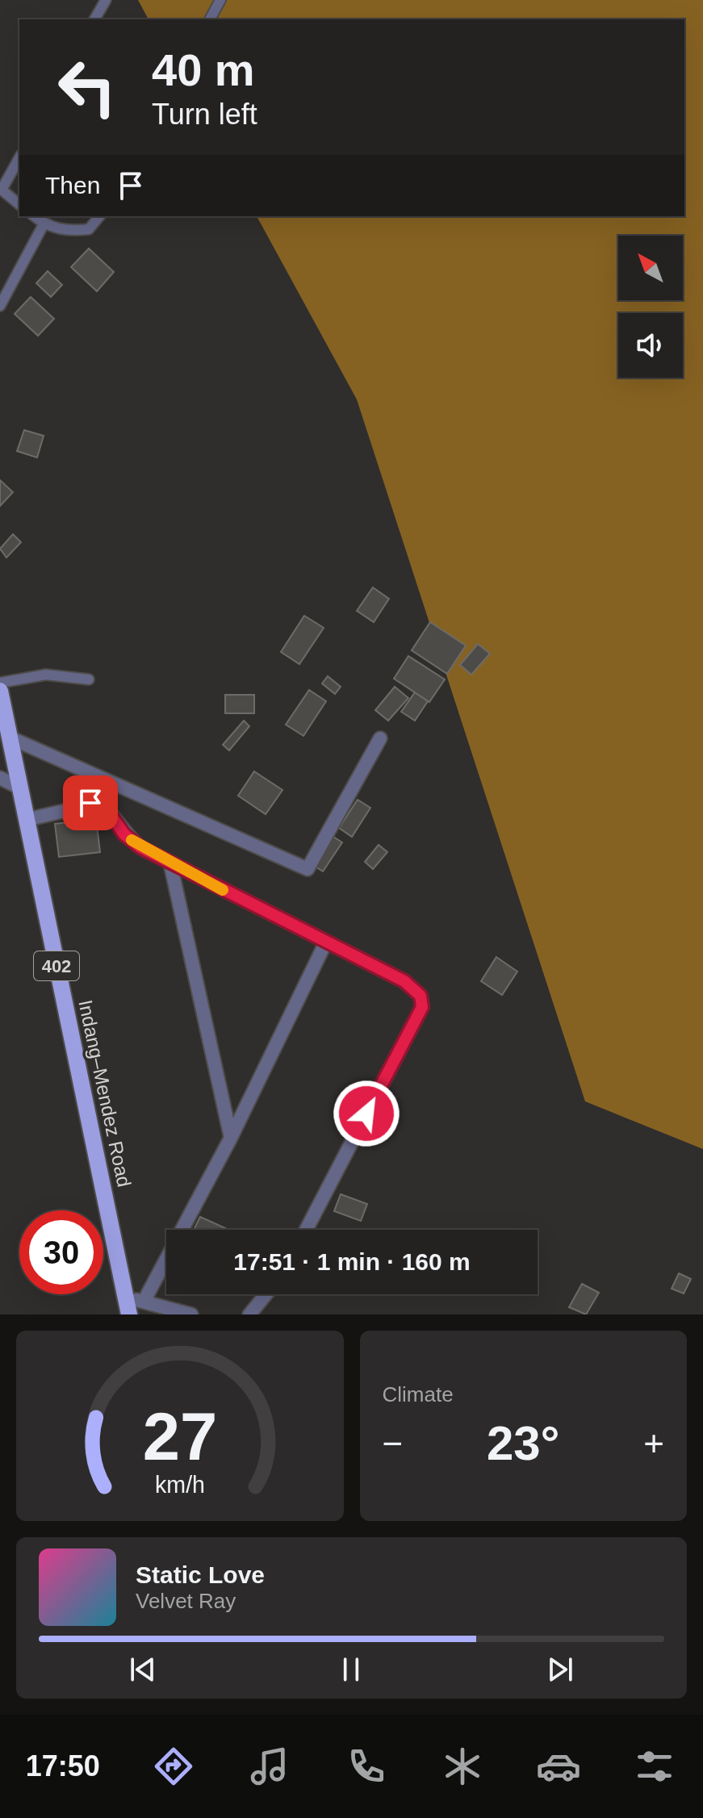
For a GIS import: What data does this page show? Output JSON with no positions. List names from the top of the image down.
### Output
{
  "streets": {
    "main road": ["402", "Indang–Mendez Road"]
  },
  "north": "top left",
  "page": {
    "turn": ["40 m", "Turn left"],
    "then": "Then",
    "limit": "30",
    "trip": "17:51 · 1 min · 160 m",
    "tile": "Climate",
    "heat": ["−", "23°", "+"],
    "song": ["Static Love", "Velvet Ray"],
    "tabs": "17:50",
    "gauge": ["27", "km/h"]
  }
}
